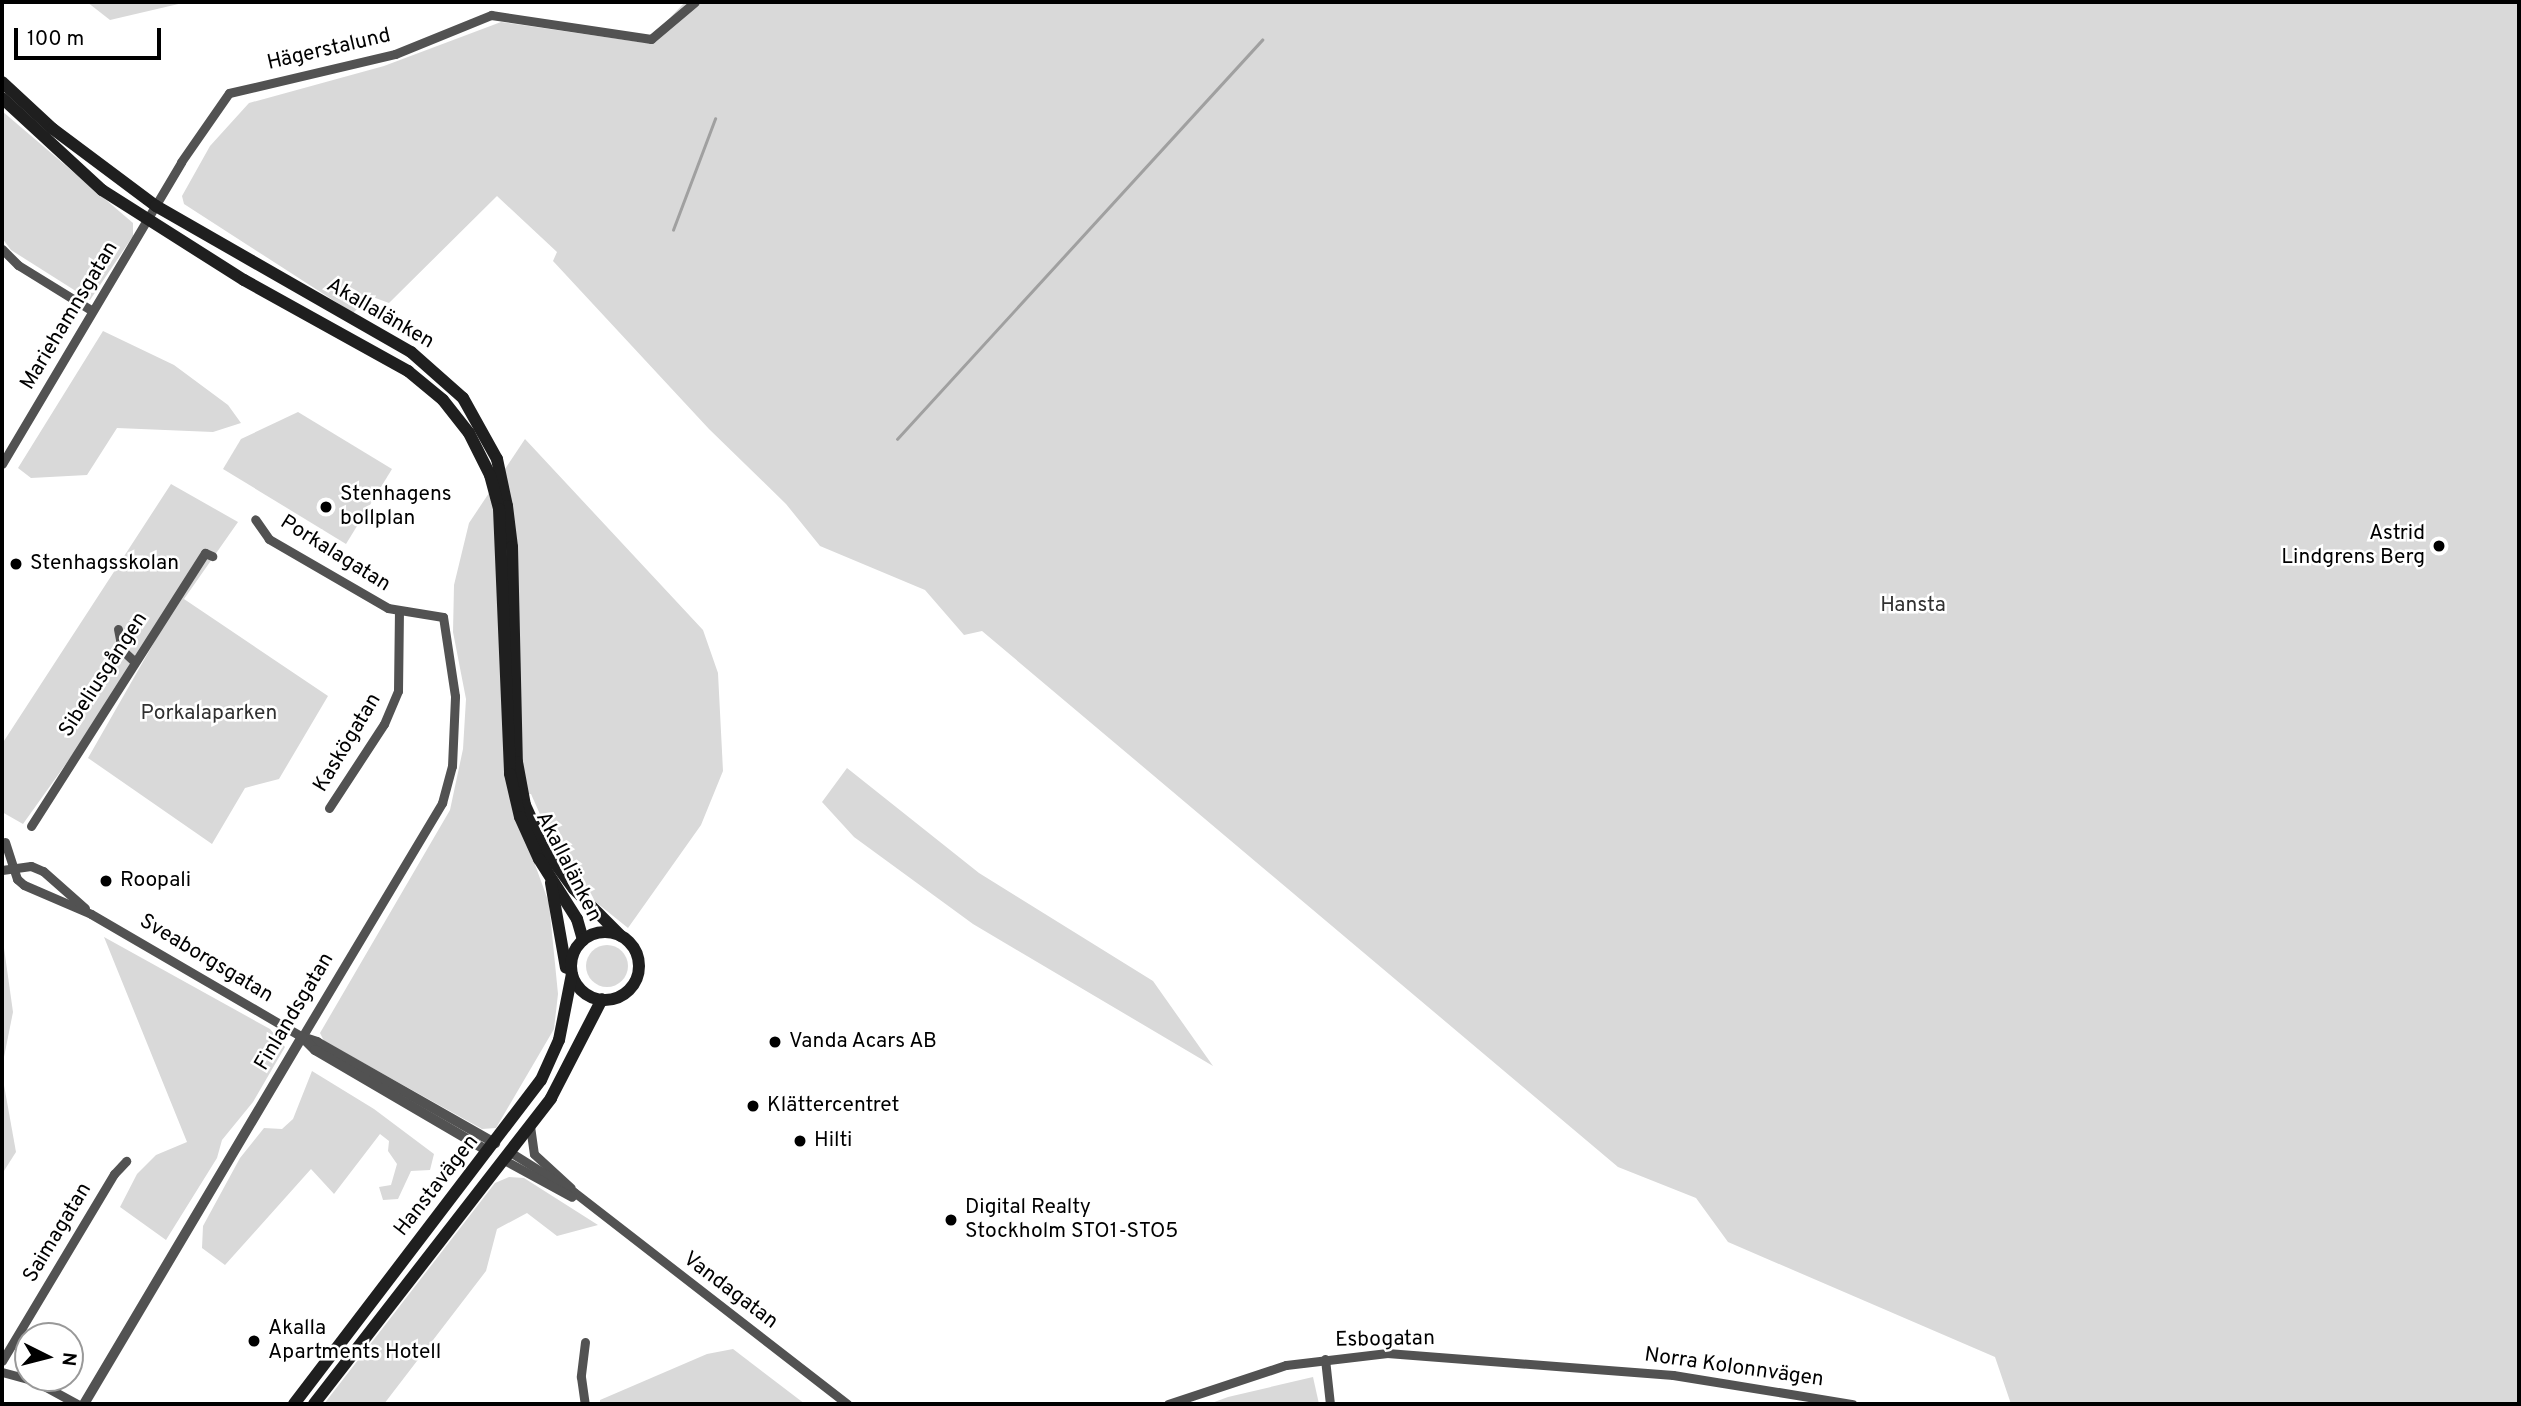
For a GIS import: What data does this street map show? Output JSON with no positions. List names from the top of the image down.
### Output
{
  "streets": {
    "main road": ["Akallalänken", "Hanstavägen"],
    "street": [
      "Hägerstalund",
      "Mariehamnsgatan",
      "Porkalagatan",
      "Sibeliusgången",
      "Kaskögatan",
      "Sveaborgsgatan",
      "Finlandsgatan",
      "Saimagatan",
      "Vandagatan",
      "Esbogatan",
      "Norra Kolonnvägen"
    ]
  },
  "crossings": [
    ["Hägerstalund", "Akallalänken"],
    ["Hägerstalund", "Mariehamnsgatan"],
    ["Akallalänken", "Mariehamnsgatan"],
    ["Akallalänken", "Hanstavägen"],
    ["Porkalagatan", "Kaskögatan"],
    ["Porkalagatan", "Finlandsgatan"],
    ["Sveaborgsgatan", "Finlandsgatan"],
    ["Sveaborgsgatan", "Hanstavägen"],
    ["Hanstavägen", "Vandagatan"],
    ["Esbogatan", "Norra Kolonnvägen"]
  ],
  "parks": ["Hansta", "Porkalaparken"],
  "places": [
    "Stenhagens bollplan",
    "Astrid Lindgrens Berg",
    "Stenhagsskolan",
    "Roopali",
    "Vanda Acars AB",
    "Klättercentret",
    "Hilti",
    "Digital Realty Stockholm STO1-STO5",
    "Akalla Apartments Hotell"
  ],
  "scale_bar": "100 m",
  "north": "right"
}
